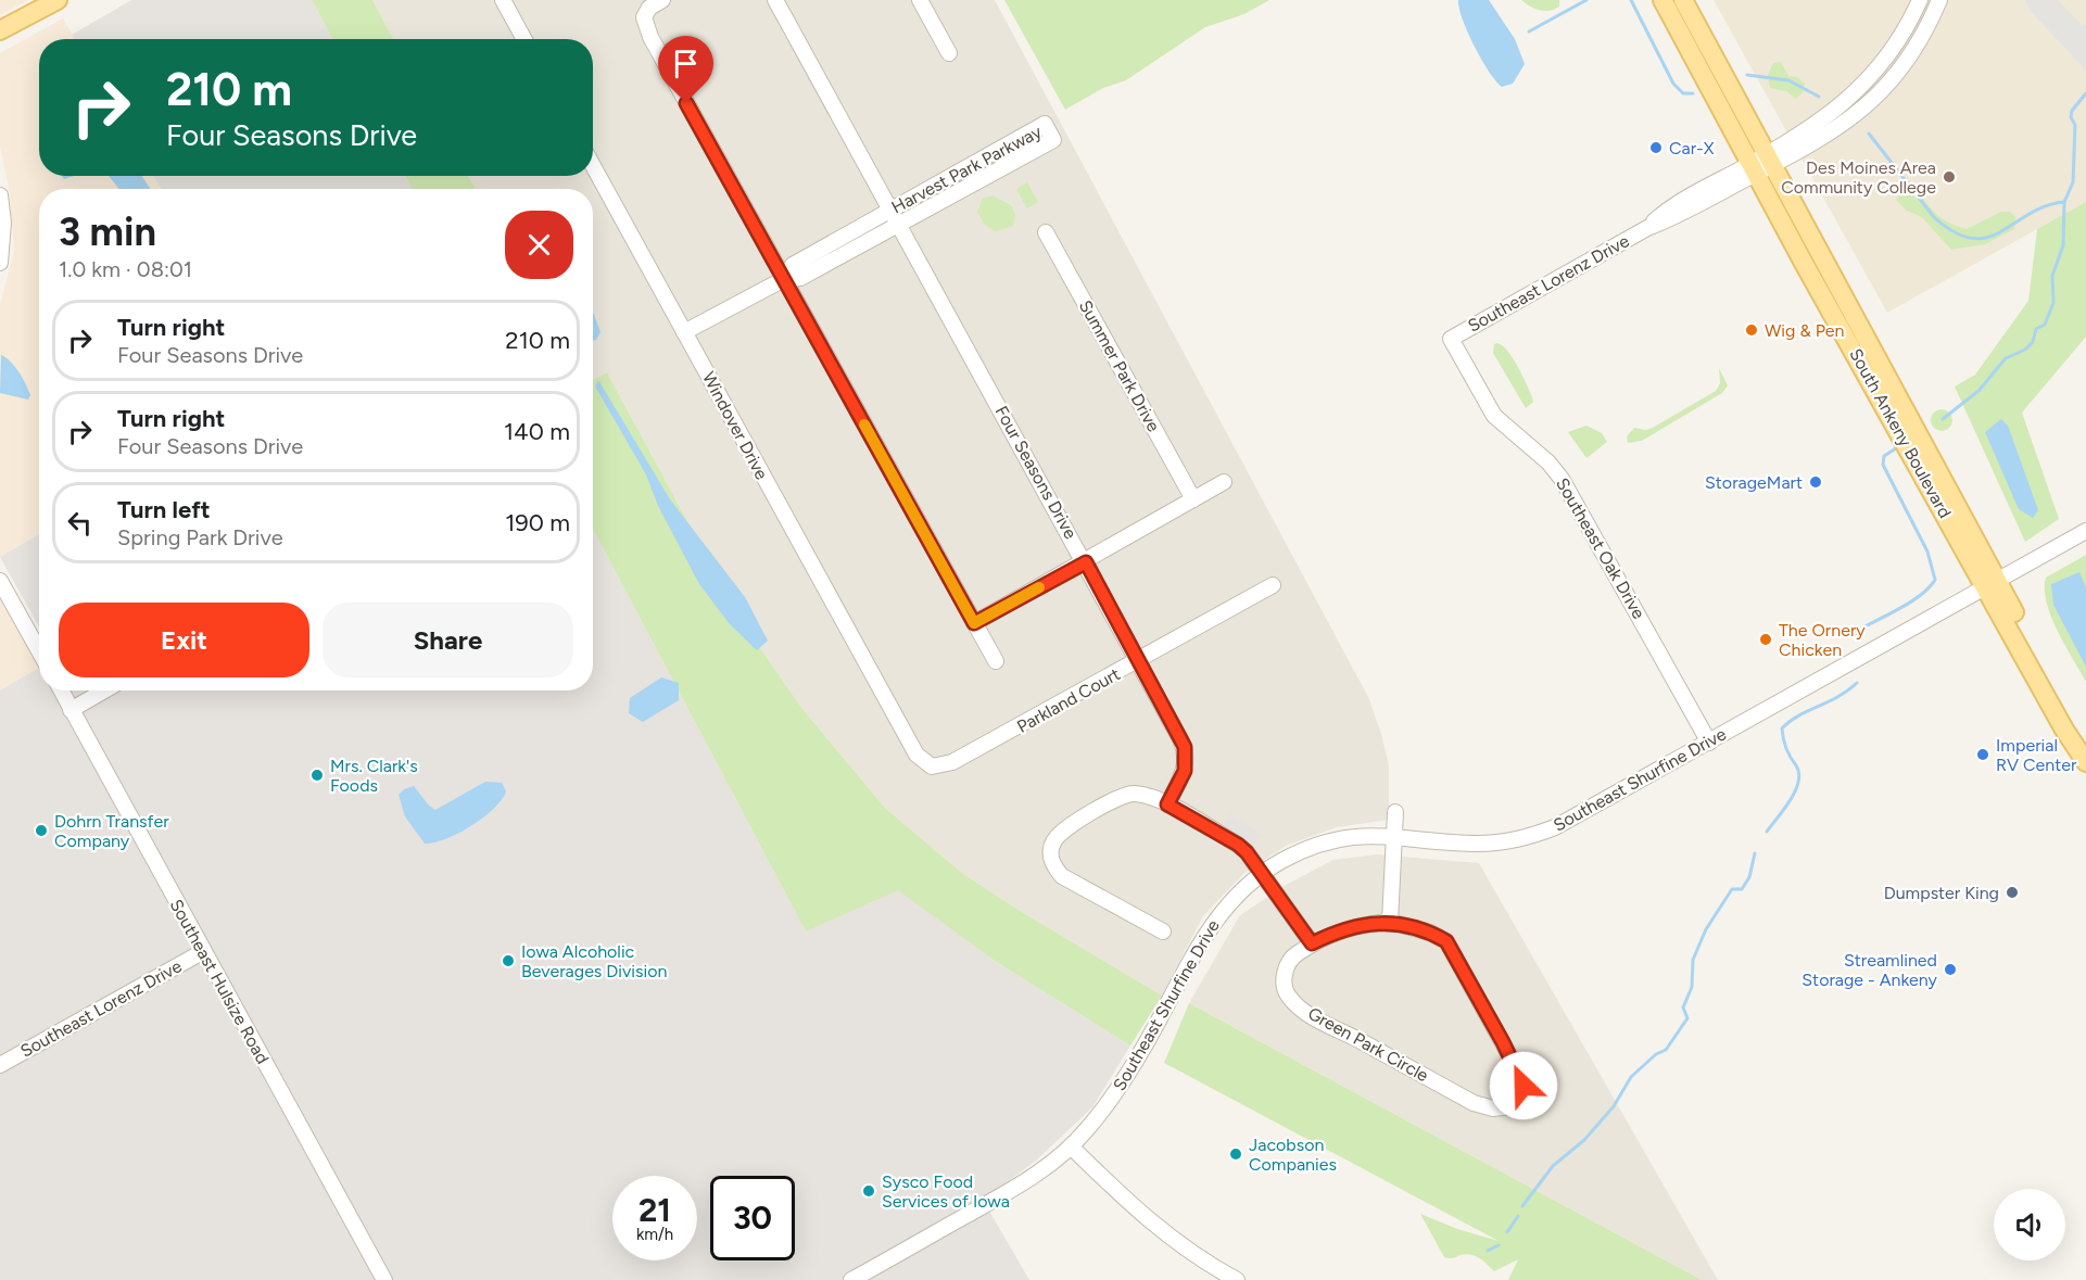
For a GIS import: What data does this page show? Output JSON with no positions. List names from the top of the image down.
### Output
{
  "streets": {
    "main road": ["South Ankeny Boulevard"],
    "street": [
      "Harvest Park Parkway",
      "Southeast Lorenz Drive",
      "Summer Park Drive",
      "Windover Drive",
      "Four Seasons Drive",
      "Southeast Oak Drive",
      "Parkland Court",
      "Southeast Shurfine Drive",
      "Southeast Hulsize Road",
      "Green Park Circle"
    ]
  },
  "crossings": [
    ["Harvest Park Parkway", "Windover Drive"],
    ["Harvest Park Parkway", "Four Seasons Drive"],
    ["Southeast Lorenz Drive", "South Ankeny Boulevard"],
    ["Southeast Lorenz Drive", "Southeast Oak Drive"],
    ["Southeast Lorenz Drive", "Southeast Hulsize Road"],
    ["Windover Drive", "Parkland Court"],
    ["South Ankeny Boulevard", "Southeast Shurfine Drive"],
    ["Four Seasons Drive", "Parkland Court"],
    ["Southeast Oak Drive", "Southeast Shurfine Drive"]
  ],
  "places": [
    "Car-X",
    "Des Moines Area Community College",
    "Wig & Pen",
    "StorageMart",
    "The Ornery Chicken",
    "Imperial RV Center",
    "Mrs. Clark's Foods",
    "Dohrn Transfer Company",
    "Dumpster King",
    "Iowa Alcoholic Beverages Division",
    "Streamlined Storage - Ankeny",
    "Jacobson Companies",
    "Sysco Food Services of Iowa"
  ],
  "page": {
    "turn": ["210 m", "Four Seasons Drive"],
    "heading": ["3 min", "1.0 km · 08:01"],
    "list": [
      {
        "name": "Turn right",
        "note": "Four Seasons Drive",
        "value": "210 m"
      },
      {
        "name": "Turn right",
        "note": "Four Seasons Drive",
        "value": "140 m"
      },
      {
        "name": "Turn left",
        "note": "Spring Park Drive",
        "value": "190 m"
      }
    ],
    "buttons": ["Exit", "Share"],
    "speed": "21 km/h",
    "limit": "30"
  }
}
